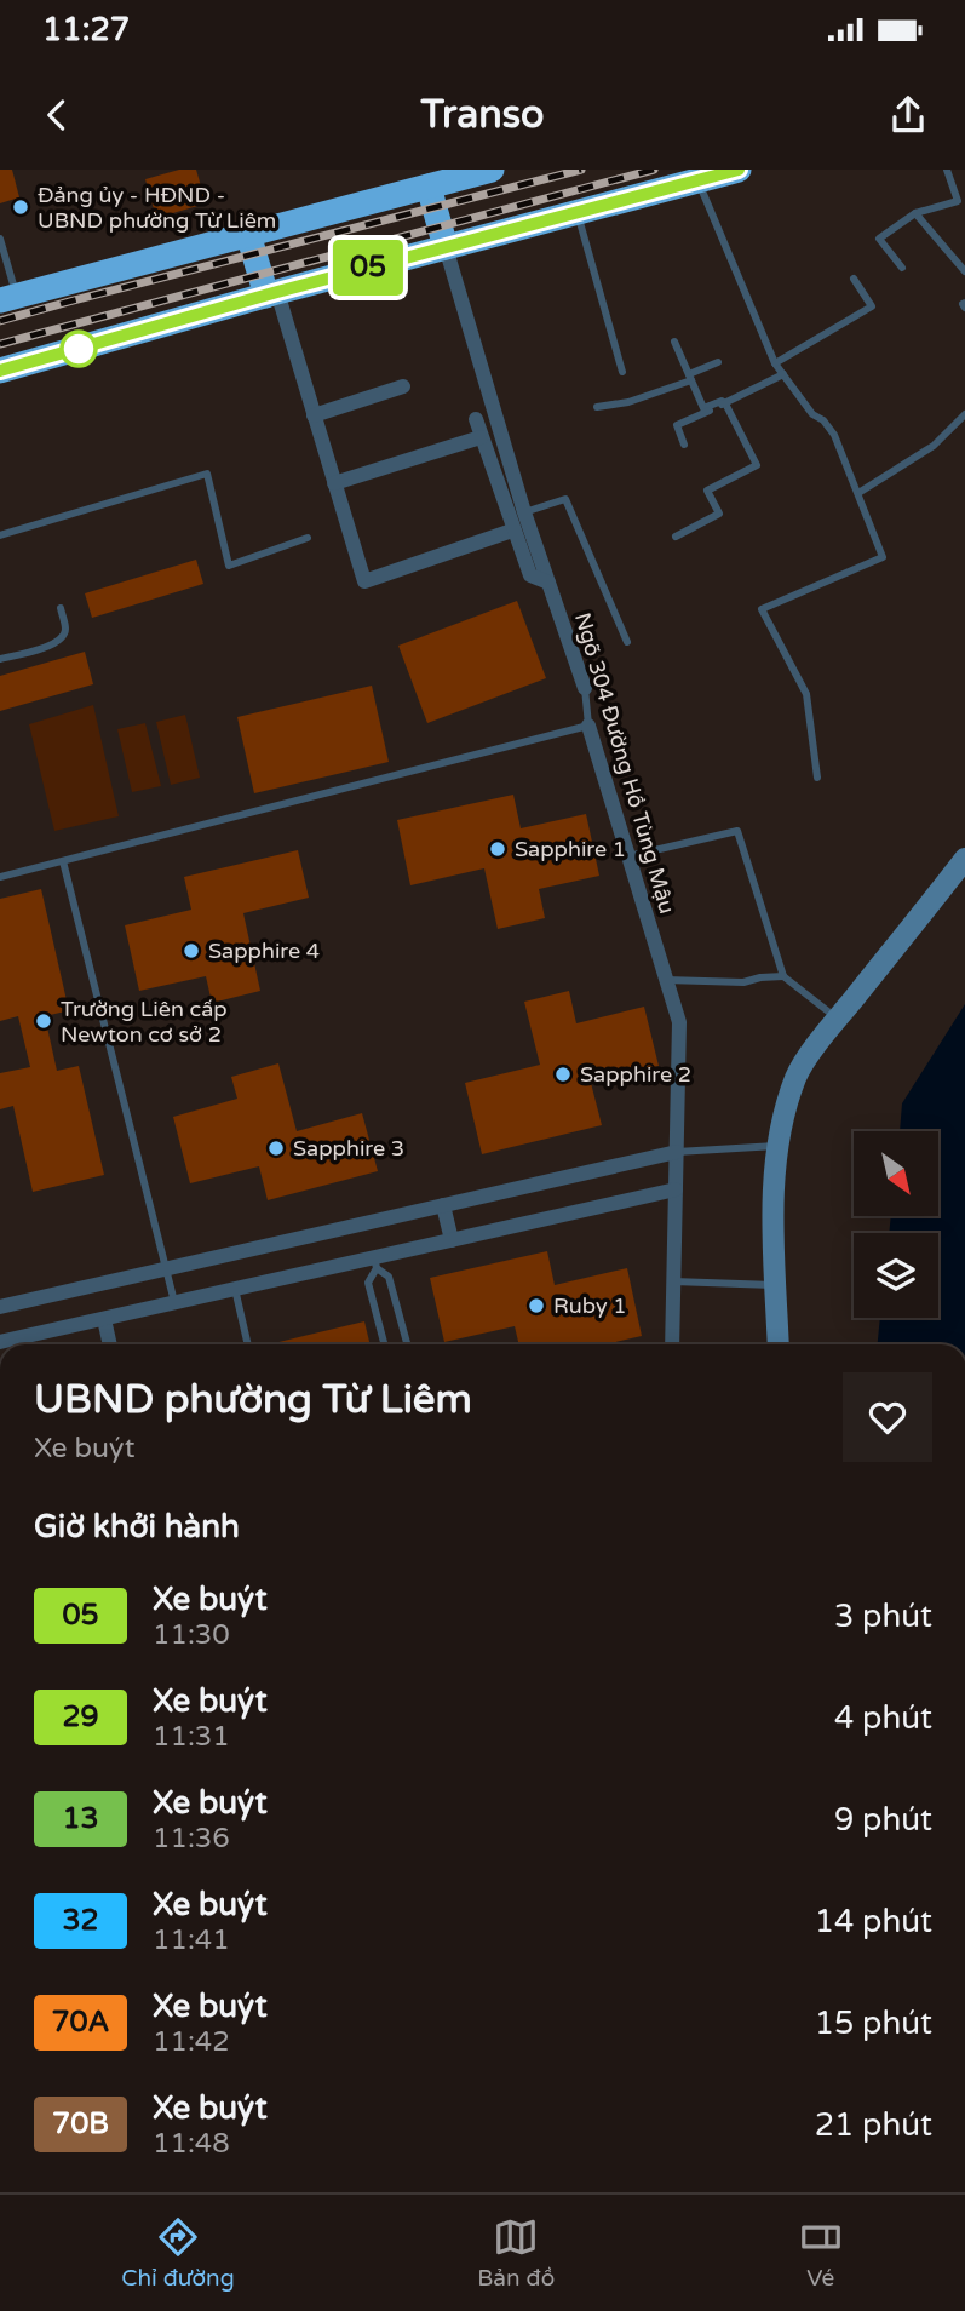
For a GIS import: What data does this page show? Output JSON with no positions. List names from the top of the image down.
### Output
{
  "streets": {
    "street": ["Ngõ 304 Đường Hồ Tùng Mậu"]
  },
  "places": [
    "Đảng ủy - HĐND - UBND phường Từ Liêm",
    "Sapphire 1",
    "Sapphire 4",
    "Trường Liên cấp Newton cơ sở 2",
    "Sapphire 2",
    "Sapphire 3",
    "Ruby 1"
  ],
  "lines": ["bus line 05"],
  "north": "bottom right",
  "page": {
    "status": "11:27",
    "header": "Transo",
    "on_map": "05",
    "heading": [
      ["UBND phường Từ Liêm", "Xe buýt"],
      "Giờ khởi hành"
    ],
    "list": [
      {
        "mark": "05",
        "name": "Xe buýt",
        "note": "11:30",
        "value": "3 phút"
      },
      {
        "mark": "29",
        "name": "Xe buýt",
        "note": "11:31",
        "value": "4 phút"
      },
      {
        "mark": "13",
        "name": "Xe buýt",
        "note": "11:36",
        "value": "9 phút"
      },
      {
        "mark": "32",
        "name": "Xe buýt",
        "note": "11:41",
        "value": "14 phút"
      },
      {
        "mark": "70A",
        "name": "Xe buýt",
        "note": "11:42",
        "value": "15 phút"
      },
      {
        "mark": "70B",
        "name": "Xe buýt",
        "note": "11:48",
        "value": "21 phút"
      }
    ],
    "tabs": ["Chỉ đường", "Bản đồ", "Vé"]
  }
}
